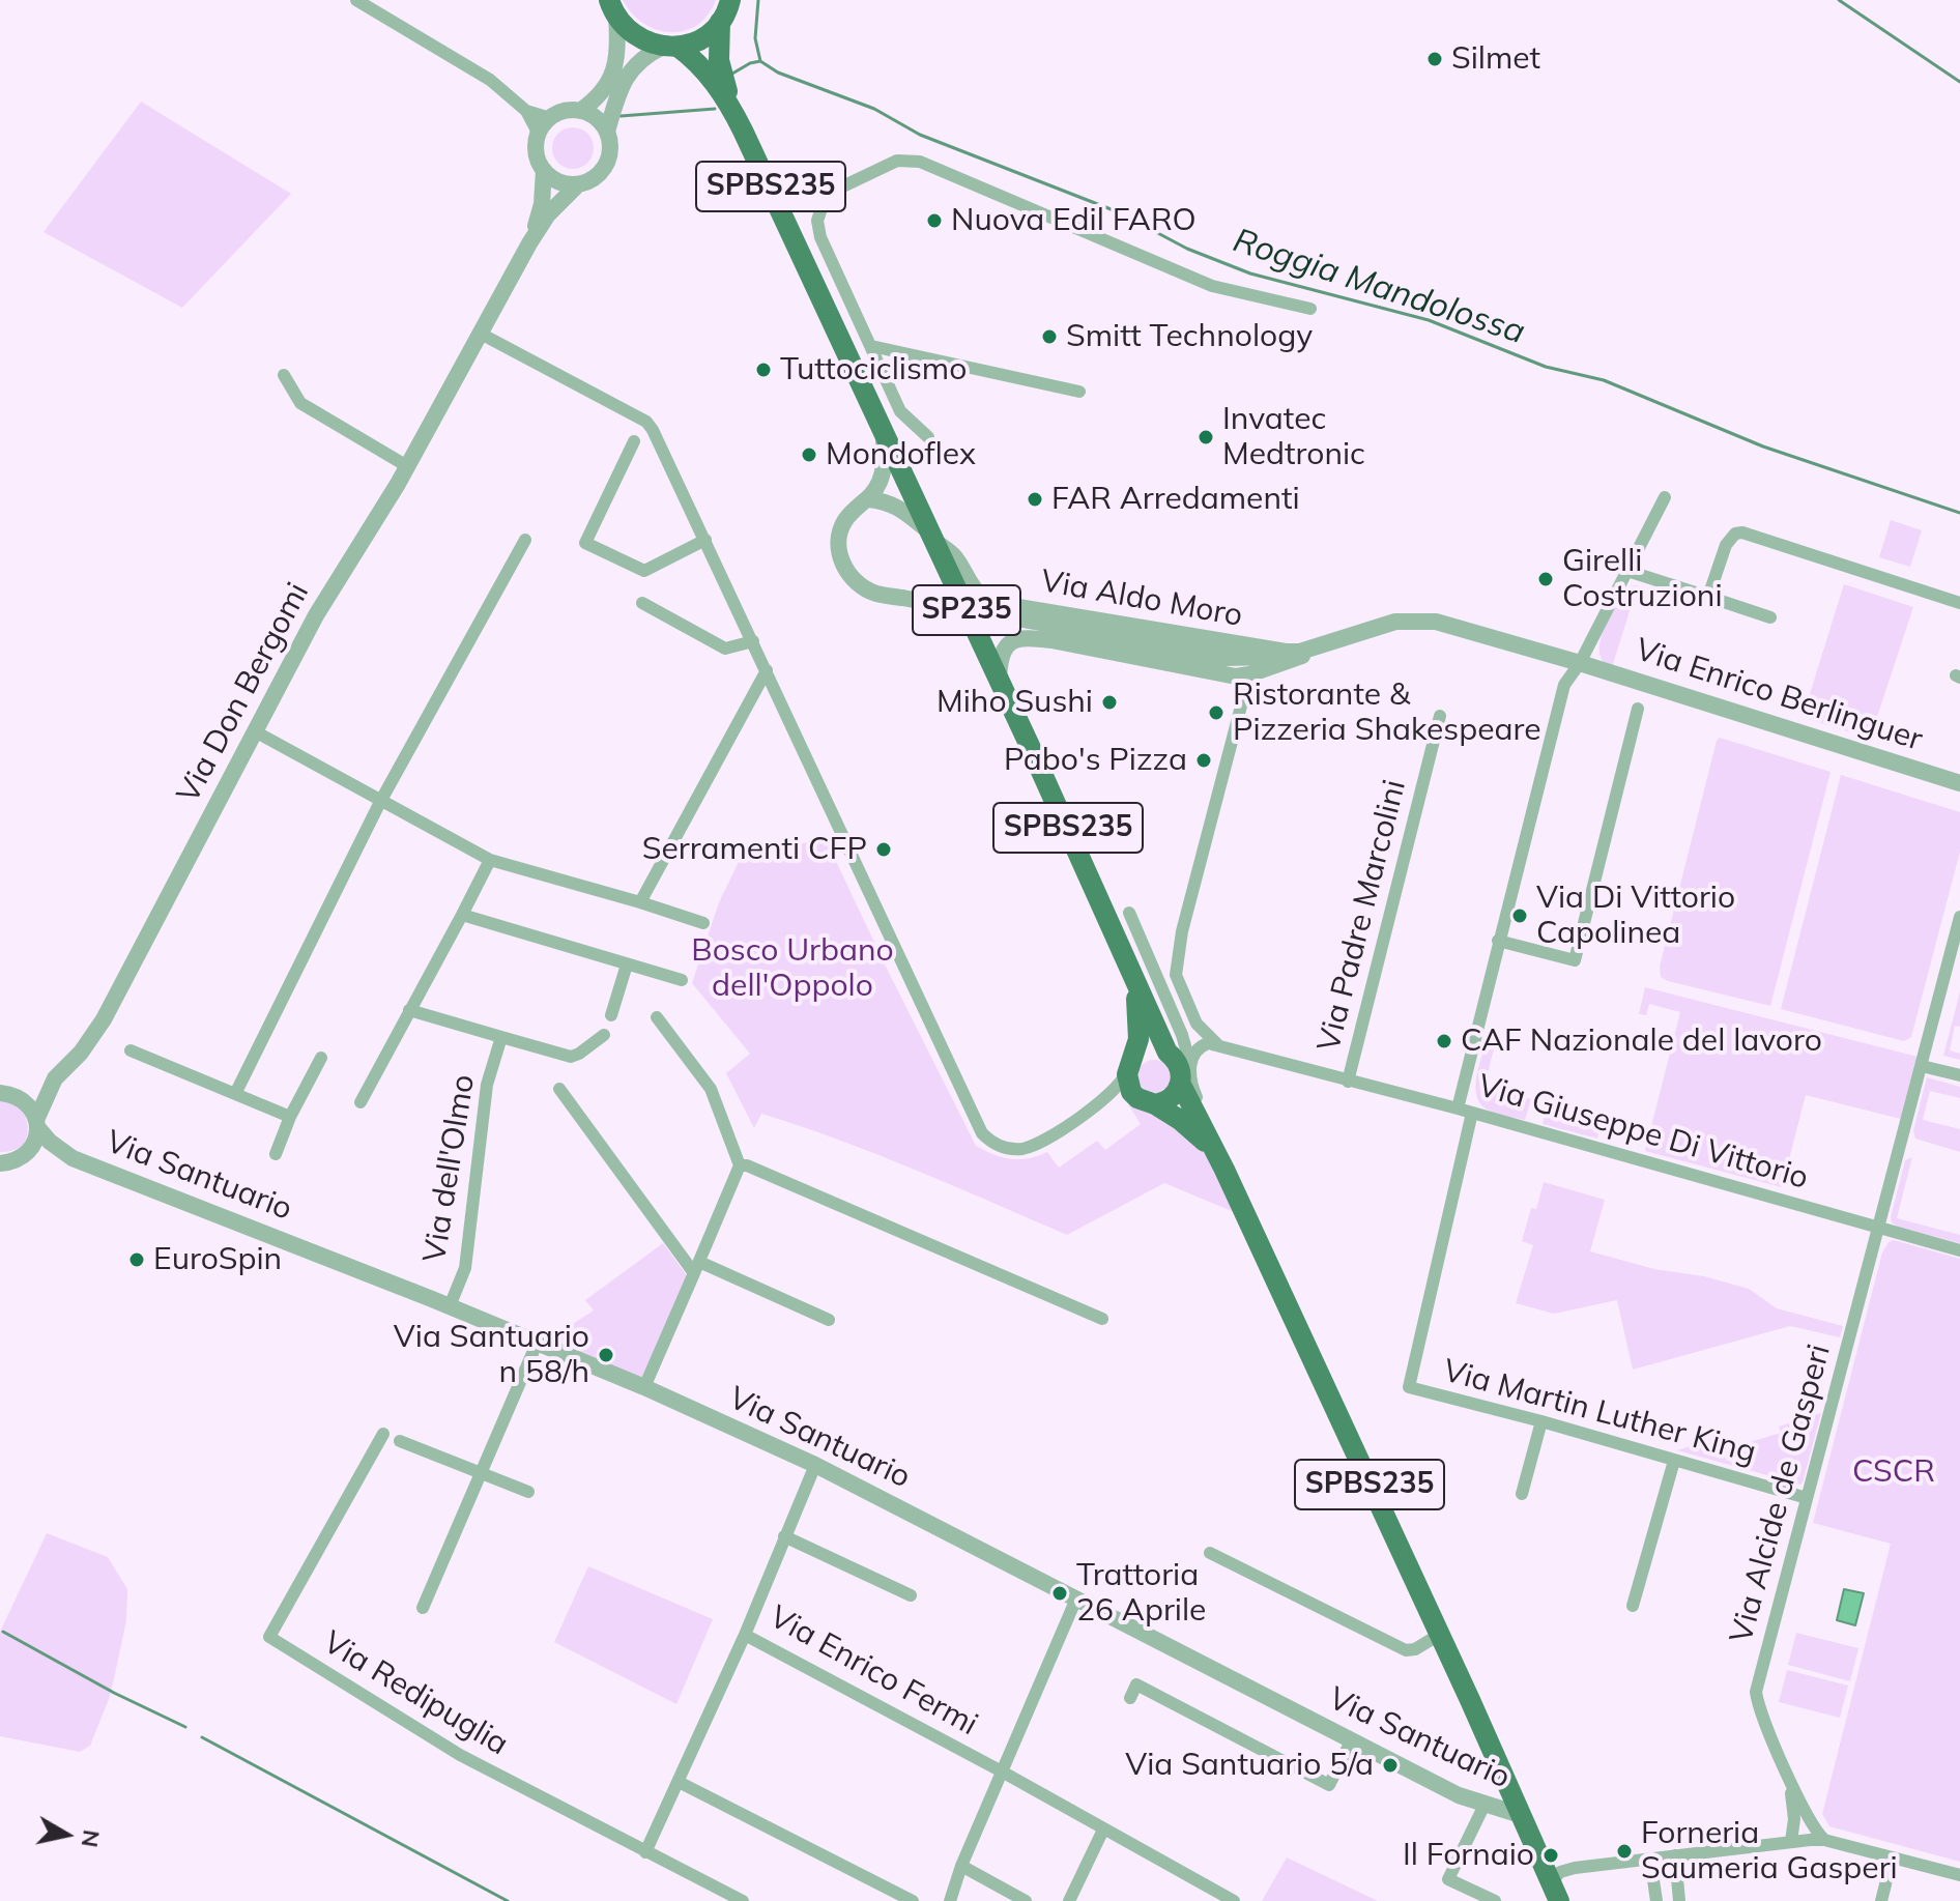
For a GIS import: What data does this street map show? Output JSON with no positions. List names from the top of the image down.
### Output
{
  "streets": {
    "main road": ["SPBS235", "SP235"],
    "street": [
      "Via Aldo Moro",
      "Via Don Bergomi",
      "Via Enrico Berlinguer",
      "Via Padre Marcolini",
      "Via Giuseppe Di Vittorio",
      "Via dell'Olmo",
      "Via Santuario",
      "Via Martin Luther King",
      "Via Alcide de Gasperi",
      "Via Enrico Fermi",
      "Via Redipuglia"
    ]
  },
  "crossings": [
    ["SPBS235", "Via Aldo Moro"],
    ["SPBS235", "SP235"],
    ["SPBS235", "Via Santuario"],
    ["Via Aldo Moro", "SP235"],
    ["Via Aldo Moro", "Via Enrico Berlinguer"],
    ["Via Aldo Moro", "Via Giuseppe Di Vittorio"],
    ["Via Don Bergomi", "Via Santuario"],
    ["Via Enrico Berlinguer", "Via Giuseppe Di Vittorio"],
    ["Via Giuseppe Di Vittorio", "Via Martin Luther King"],
    ["Via Giuseppe Di Vittorio", "Via Alcide de Gasperi"],
    ["Via dell'Olmo", "Via Santuario"],
    ["Via Santuario", "Via Enrico Fermi"],
    ["Via Martin Luther King", "Via Alcide de Gasperi"]
  ],
  "water": ["Roggia Mandolossa"],
  "parks": ["Bosco Urbano dell'Oppolo", "CSCR"],
  "places": [
    "Silmet",
    "Nuova Edil FARO",
    "Smitt Technology",
    "Tuttociclismo",
    "Invatec Medtronic",
    "Mondoflex",
    "FAR Arredamenti",
    "Girelli Costruzioni",
    "Miho Sushi",
    "Ristorante & Pizzeria Shakespeare",
    "Pabo's Pizza",
    "Serramenti CFP",
    "Via Di Vittorio Capolinea",
    "CAF Nazionale del lavoro",
    "EuroSpin",
    "Via Santuario n 58/h",
    "Trattoria 26 Aprile",
    "Via Santuario 5/a",
    "Forneria Saumeria Gasperi",
    "Il Fornaio"
  ],
  "north": "right"
}
